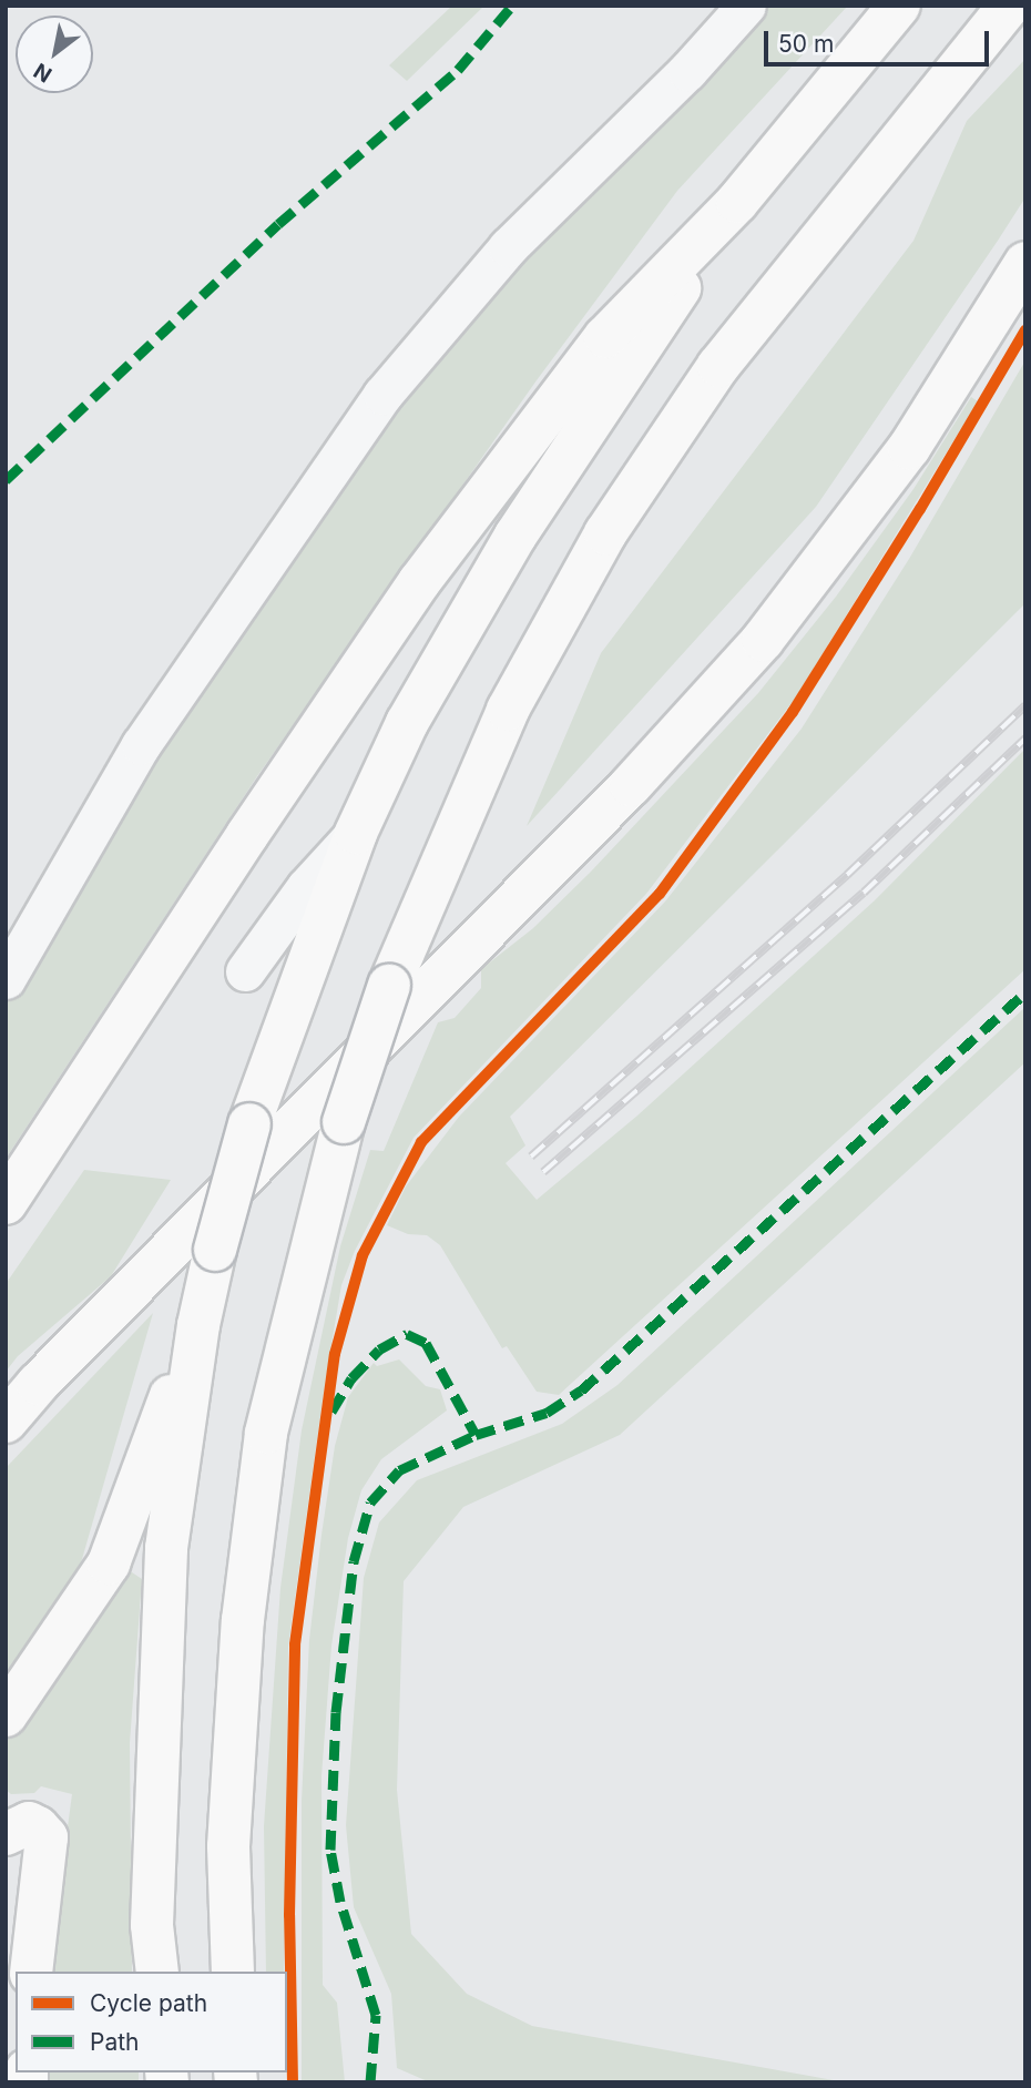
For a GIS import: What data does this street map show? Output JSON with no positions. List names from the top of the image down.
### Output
{
  "legend": ["Cycle path", "Path"],
  "scale_bar": "50 m",
  "north": "bottom left"
}
